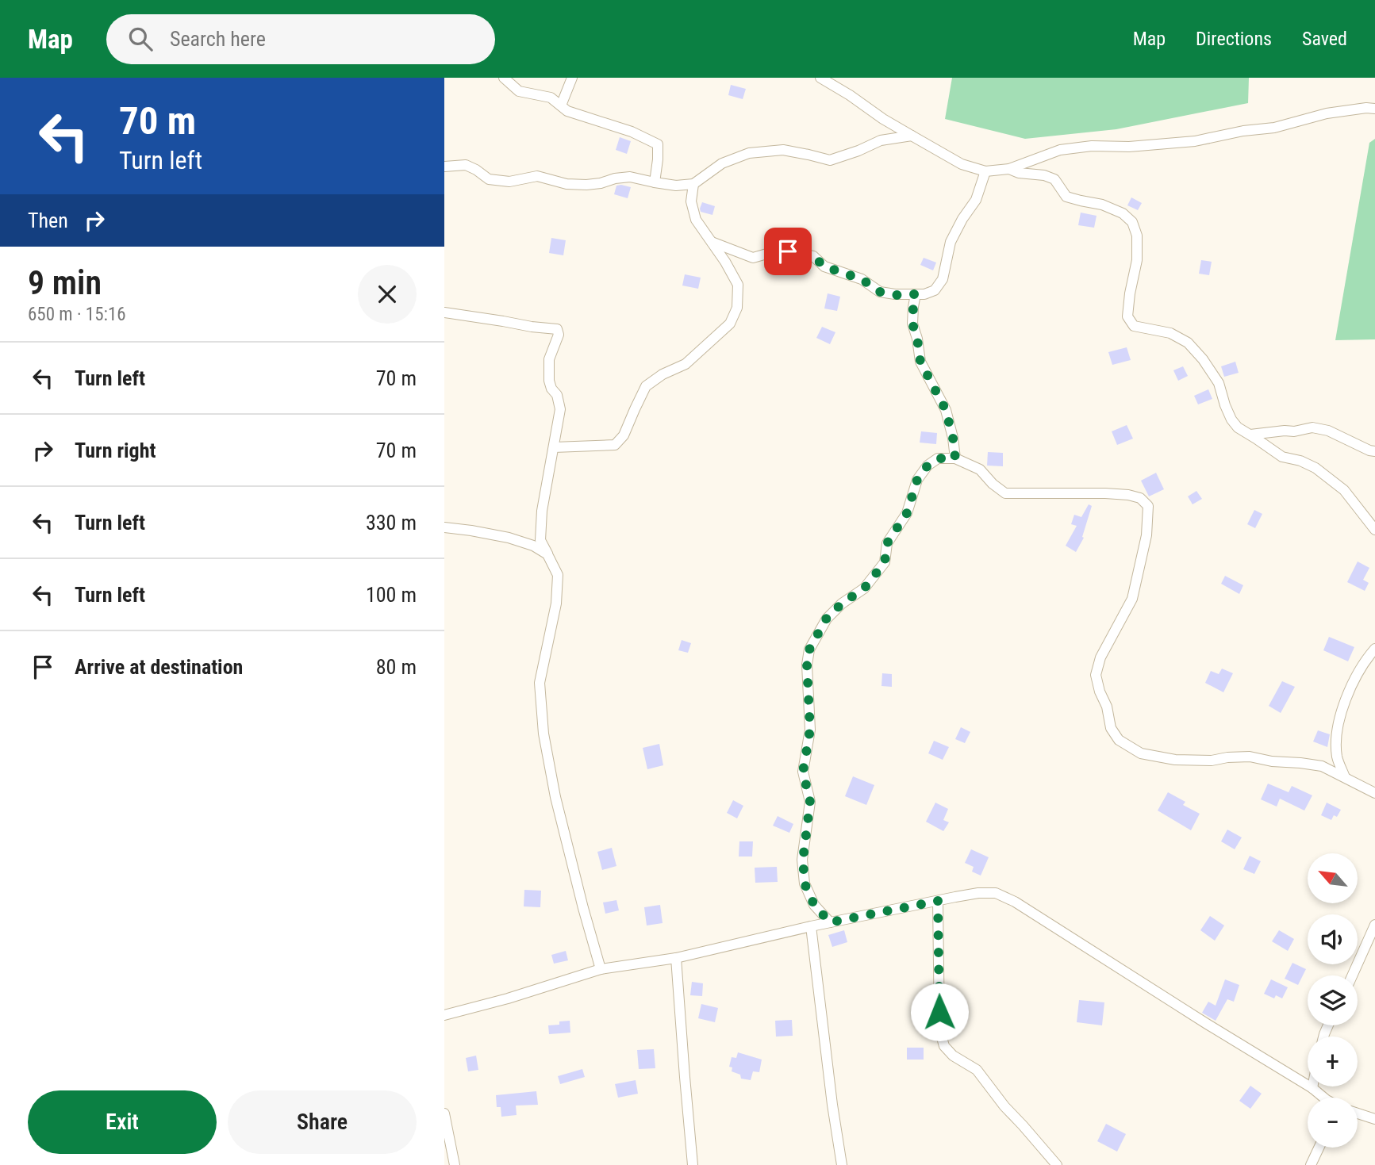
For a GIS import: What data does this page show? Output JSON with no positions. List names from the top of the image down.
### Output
{
  "north": "top left",
  "page": {
    "header": "Map",
    "search": "Search here",
    "nav": ["Map", "Directions", "Saved"],
    "turn": ["70 m", "Turn left"],
    "then": "Then",
    "heading": ["9 min", "650 m · 15:16"],
    "list": [
      {
        "name": "Turn left",
        "value": "70 m"
      },
      {
        "name": "Turn right",
        "value": "70 m"
      },
      {
        "name": "Turn left",
        "value": "330 m"
      },
      {
        "name": "Turn left",
        "value": "100 m"
      },
      {
        "name": "Arrive at destination",
        "value": "80 m"
      }
    ],
    "map_buttons": ["+", "−"],
    "buttons": ["Exit", "Share"]
  }
}
